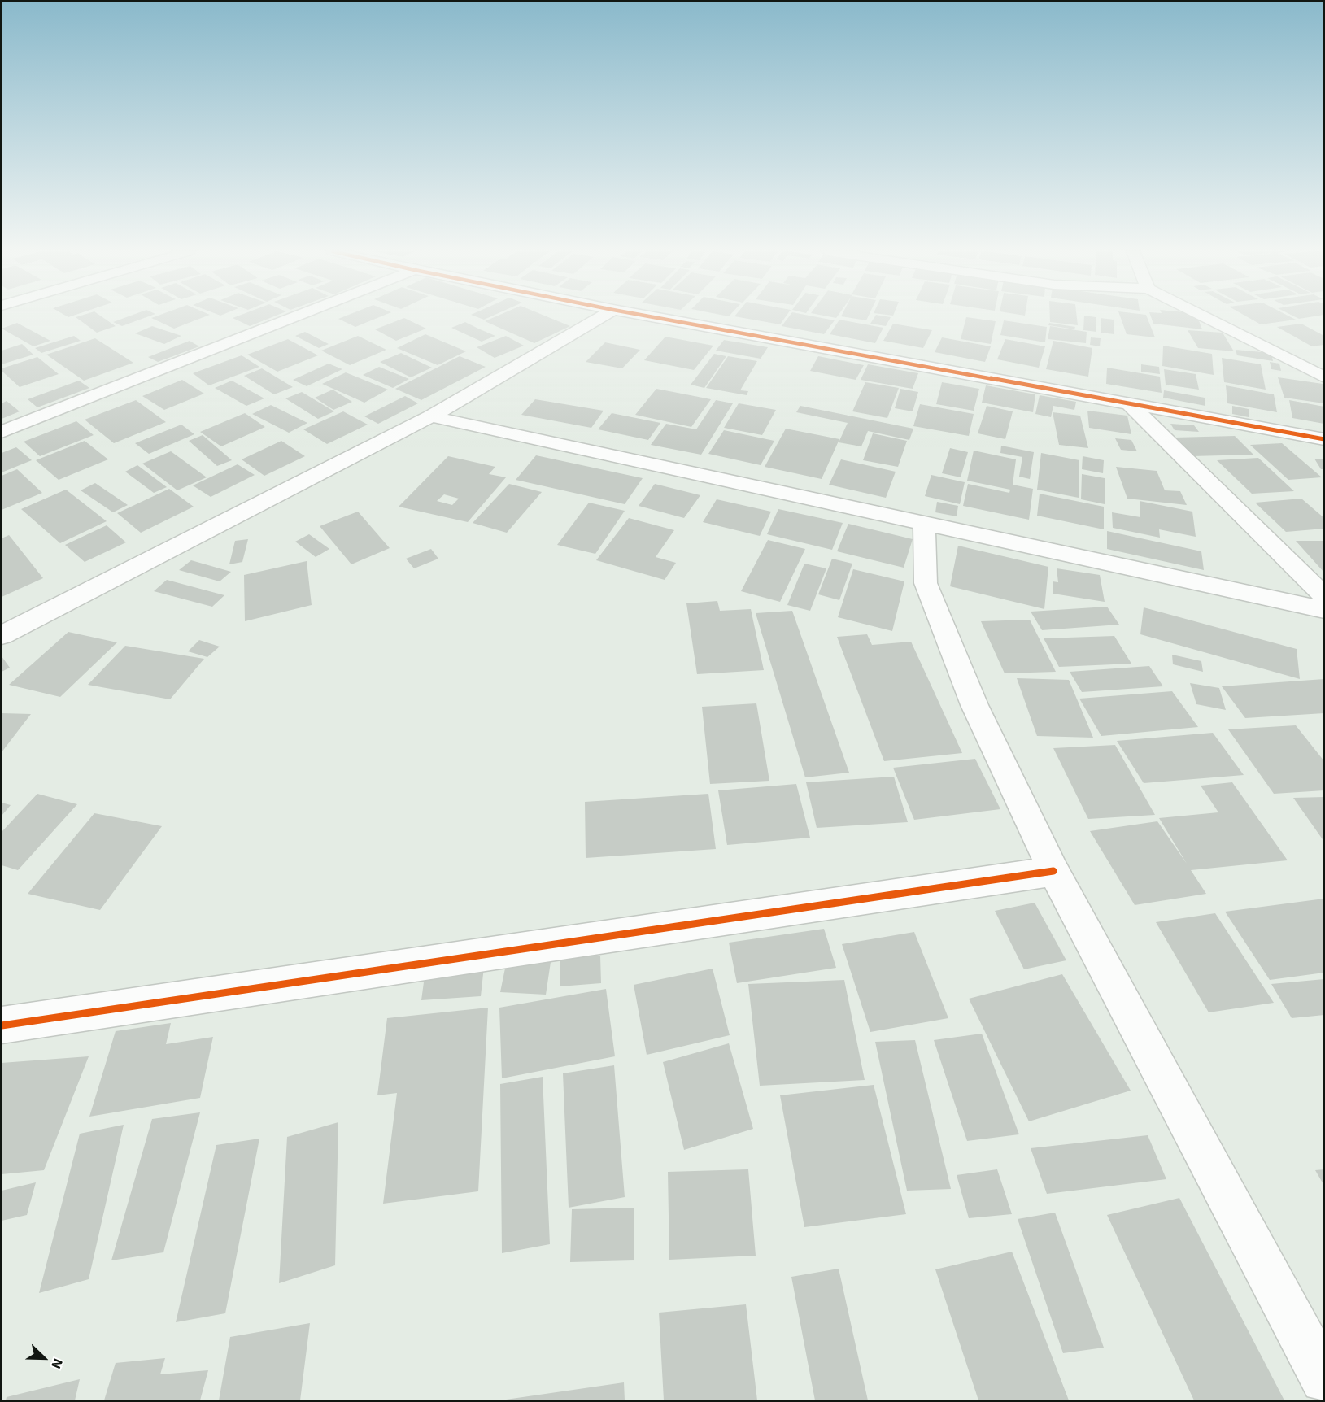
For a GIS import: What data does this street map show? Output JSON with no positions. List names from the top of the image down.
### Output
{
  "north": "bottom right"
}
